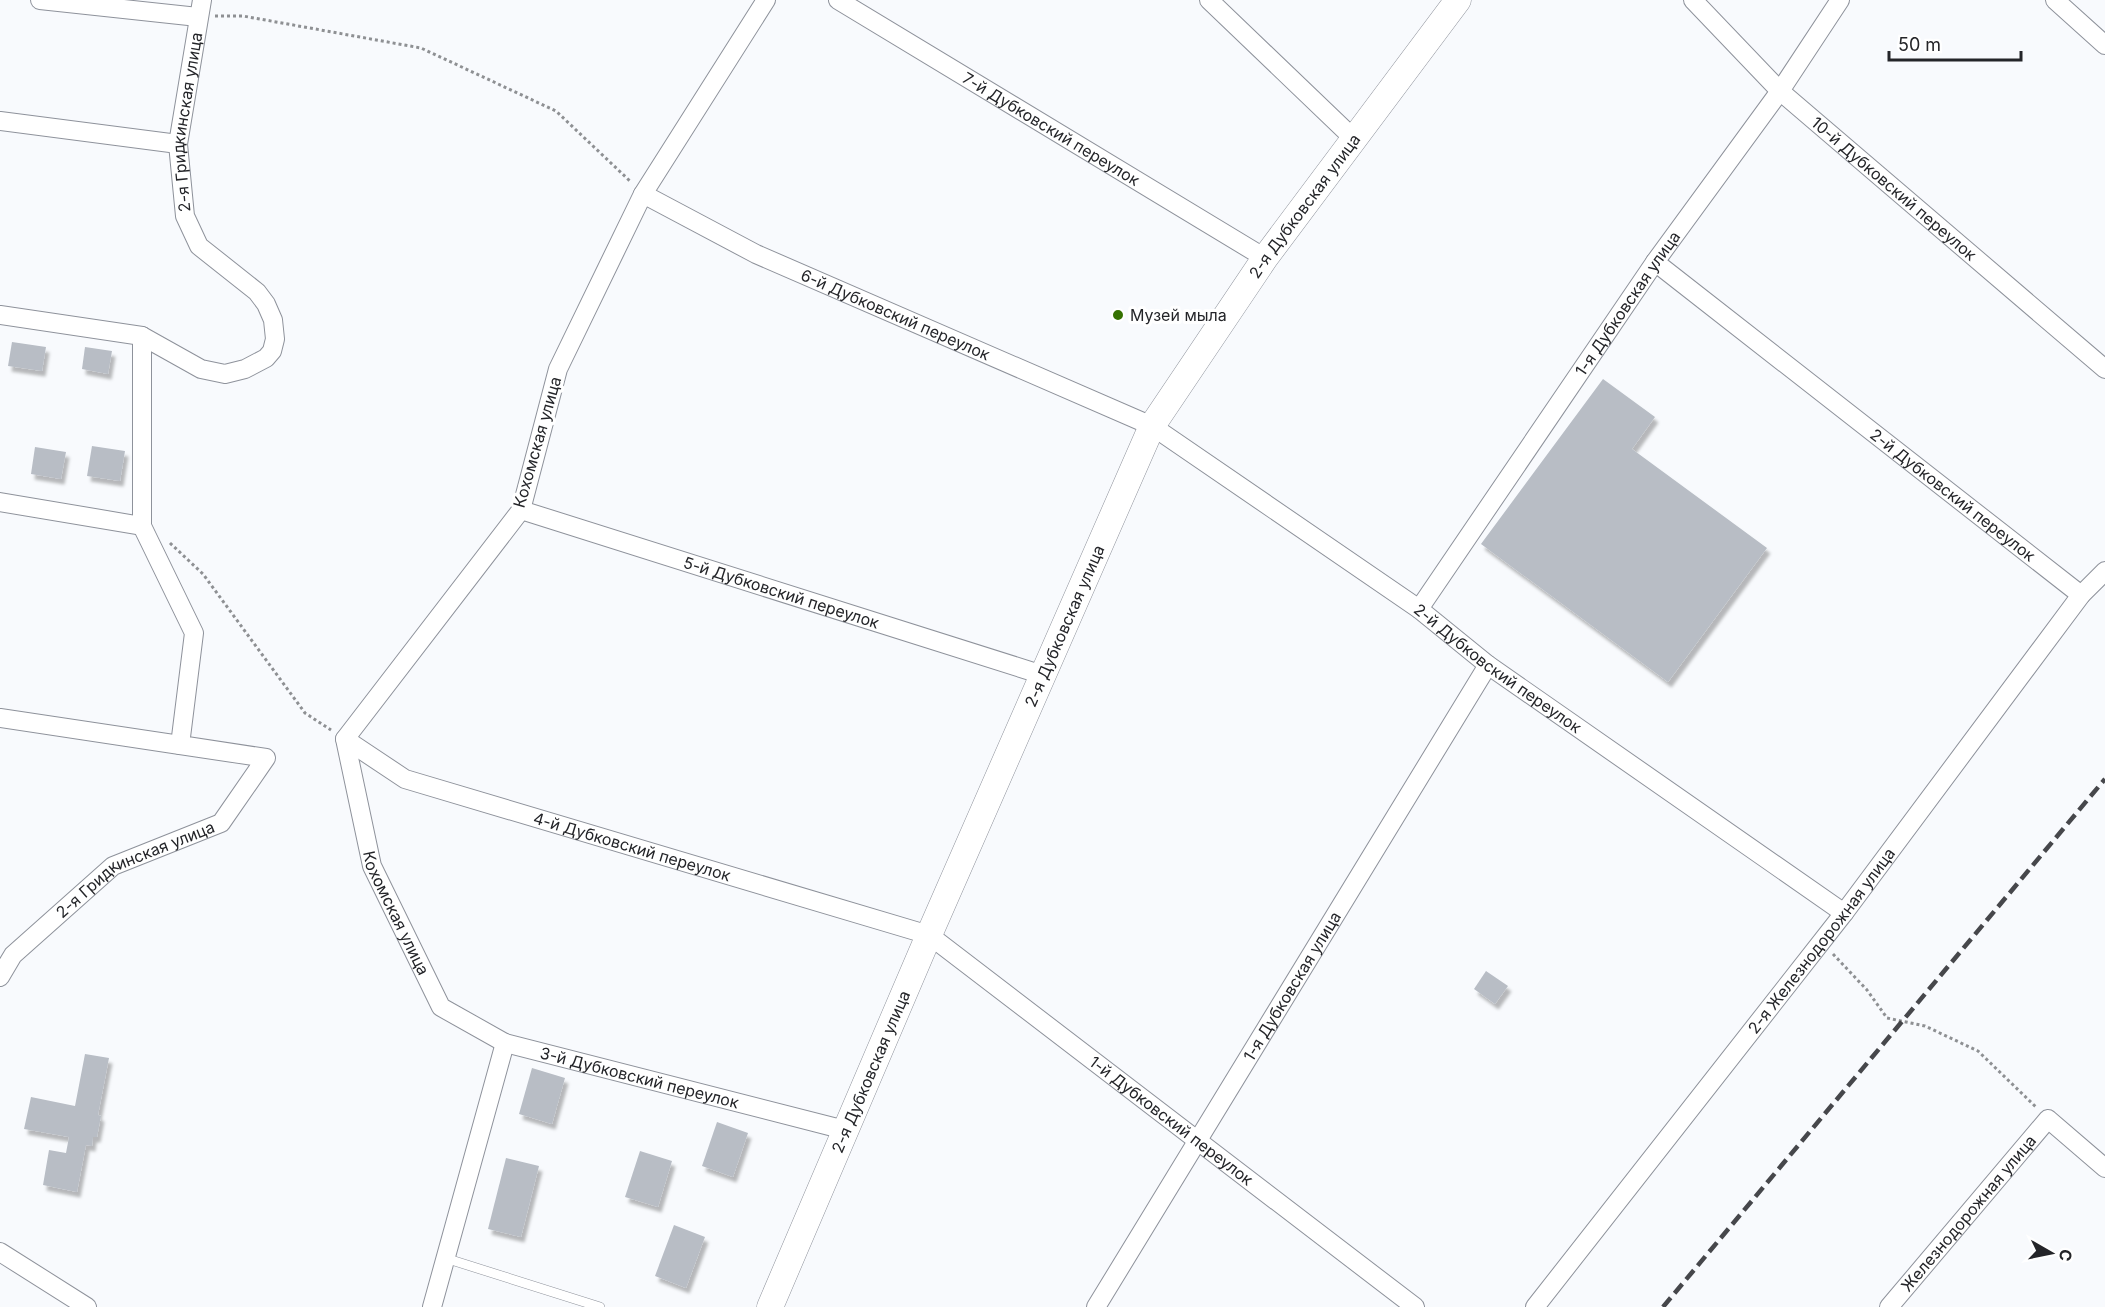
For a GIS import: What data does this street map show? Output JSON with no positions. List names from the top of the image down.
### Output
{
  "streets": {
    "main road": ["2-я Дубковская улица"],
    "street": [
      "2-я Гридкинская улица",
      "7-й Дубковский переулок",
      "10-й Дубковский переулок",
      "1-я Дубковская улица",
      "6-й Дубковский переулок",
      "Кохомская улица",
      "2-й Дубковский переулок",
      "5-й Дубковский переулок",
      "4-й Дубковский переулок",
      "2-я Железнодорожная улица",
      "3-й Дубковский переулок",
      "1-й Дубковский переулок",
      "Железнодорожная улица"
    ]
  },
  "crossings": [
    ["7-й Дубковский переулок", "2-я Дубковская улица"],
    ["10-й Дубковский переулок", "1-я Дубковская улица"],
    ["2-я Дубковская улица", "6-й Дубковский переулок"],
    ["2-я Дубковская улица", "2-й Дубковский переулок"],
    ["2-я Дубковская улица", "5-й Дубковский переулок"],
    ["2-я Дубковская улица", "4-й Дубковский переулок"],
    ["2-я Дубковская улица", "3-й Дубковский переулок"],
    ["2-я Дубковская улица", "1-й Дубковский переулок"],
    ["1-я Дубковская улица", "2-й Дубковский переулок"],
    ["1-я Дубковская улица", "1-й Дубковский переулок"],
    ["6-й Дубковский переулок", "Кохомская улица"],
    ["6-й Дубковский переулок", "2-й Дубковский переулок"],
    ["Кохомская улица", "5-й Дубковский переулок"],
    ["Кохомская улица", "4-й Дубковский переулок"],
    ["Кохомская улица", "3-й Дубковский переулок"],
    ["2-й Дубковский переулок", "2-я Железнодорожная улица"],
    ["4-й Дубковский переулок", "1-й Дубковский переулок"]
  ],
  "places": ["Музей мыла"],
  "scale_bar": "50 m",
  "north": "right"
}
